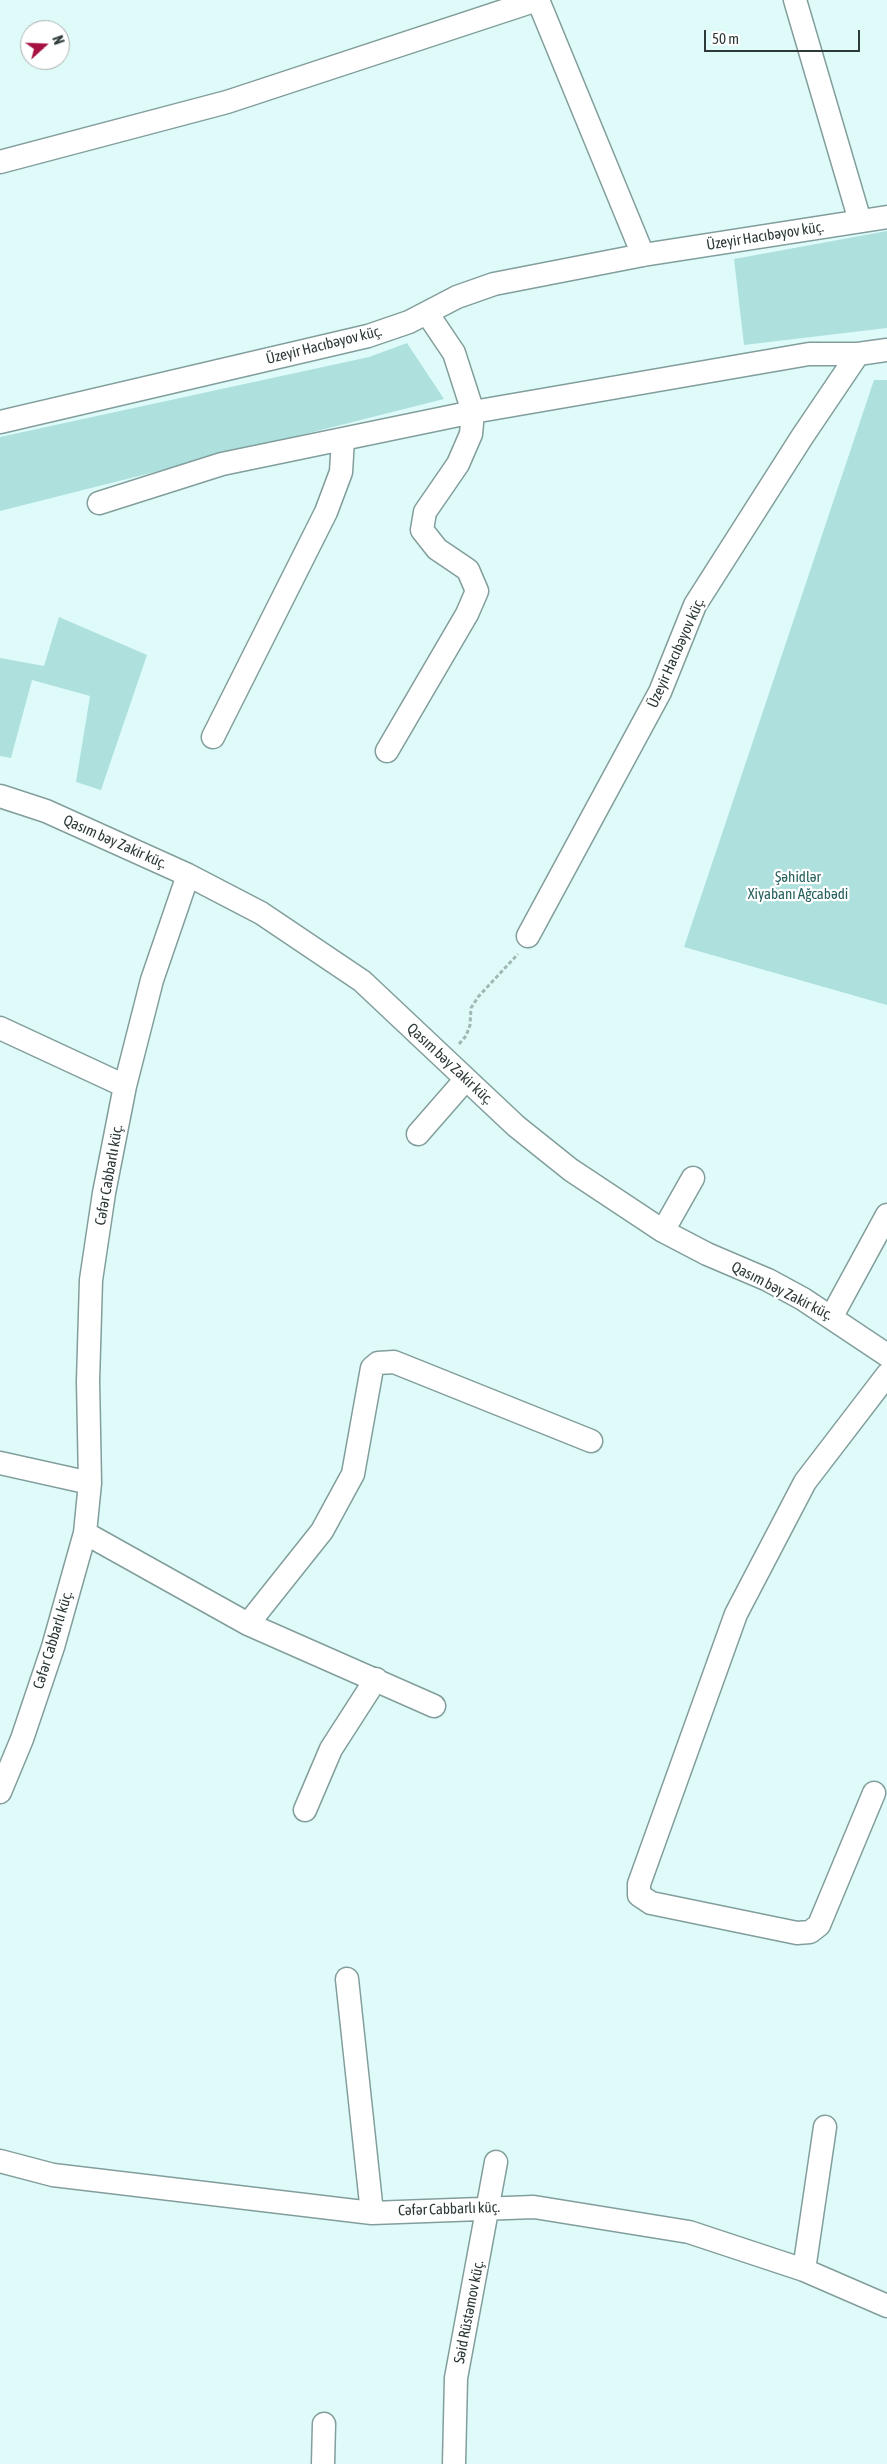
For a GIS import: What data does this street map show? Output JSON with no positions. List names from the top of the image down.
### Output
{
  "streets": {
    "street": [
      "Üzeyir Hacıbəyov küç.",
      "Qasım bəy Zakir küç.",
      "Cəfər Cabbarlı küç.",
      "Səid Rüstəmov küç."
    ]
  },
  "crossings": [
    ["Qasım bəy Zakir küç.", "Cəfər Cabbarlı küç."],
    ["Cəfər Cabbarlı küç.", "Səid Rüstəmov küç."]
  ],
  "parks": ["Şəhidlər Xiyabanı Ağcabədi"],
  "scale_bar": "50 m",
  "north": "right"
}
